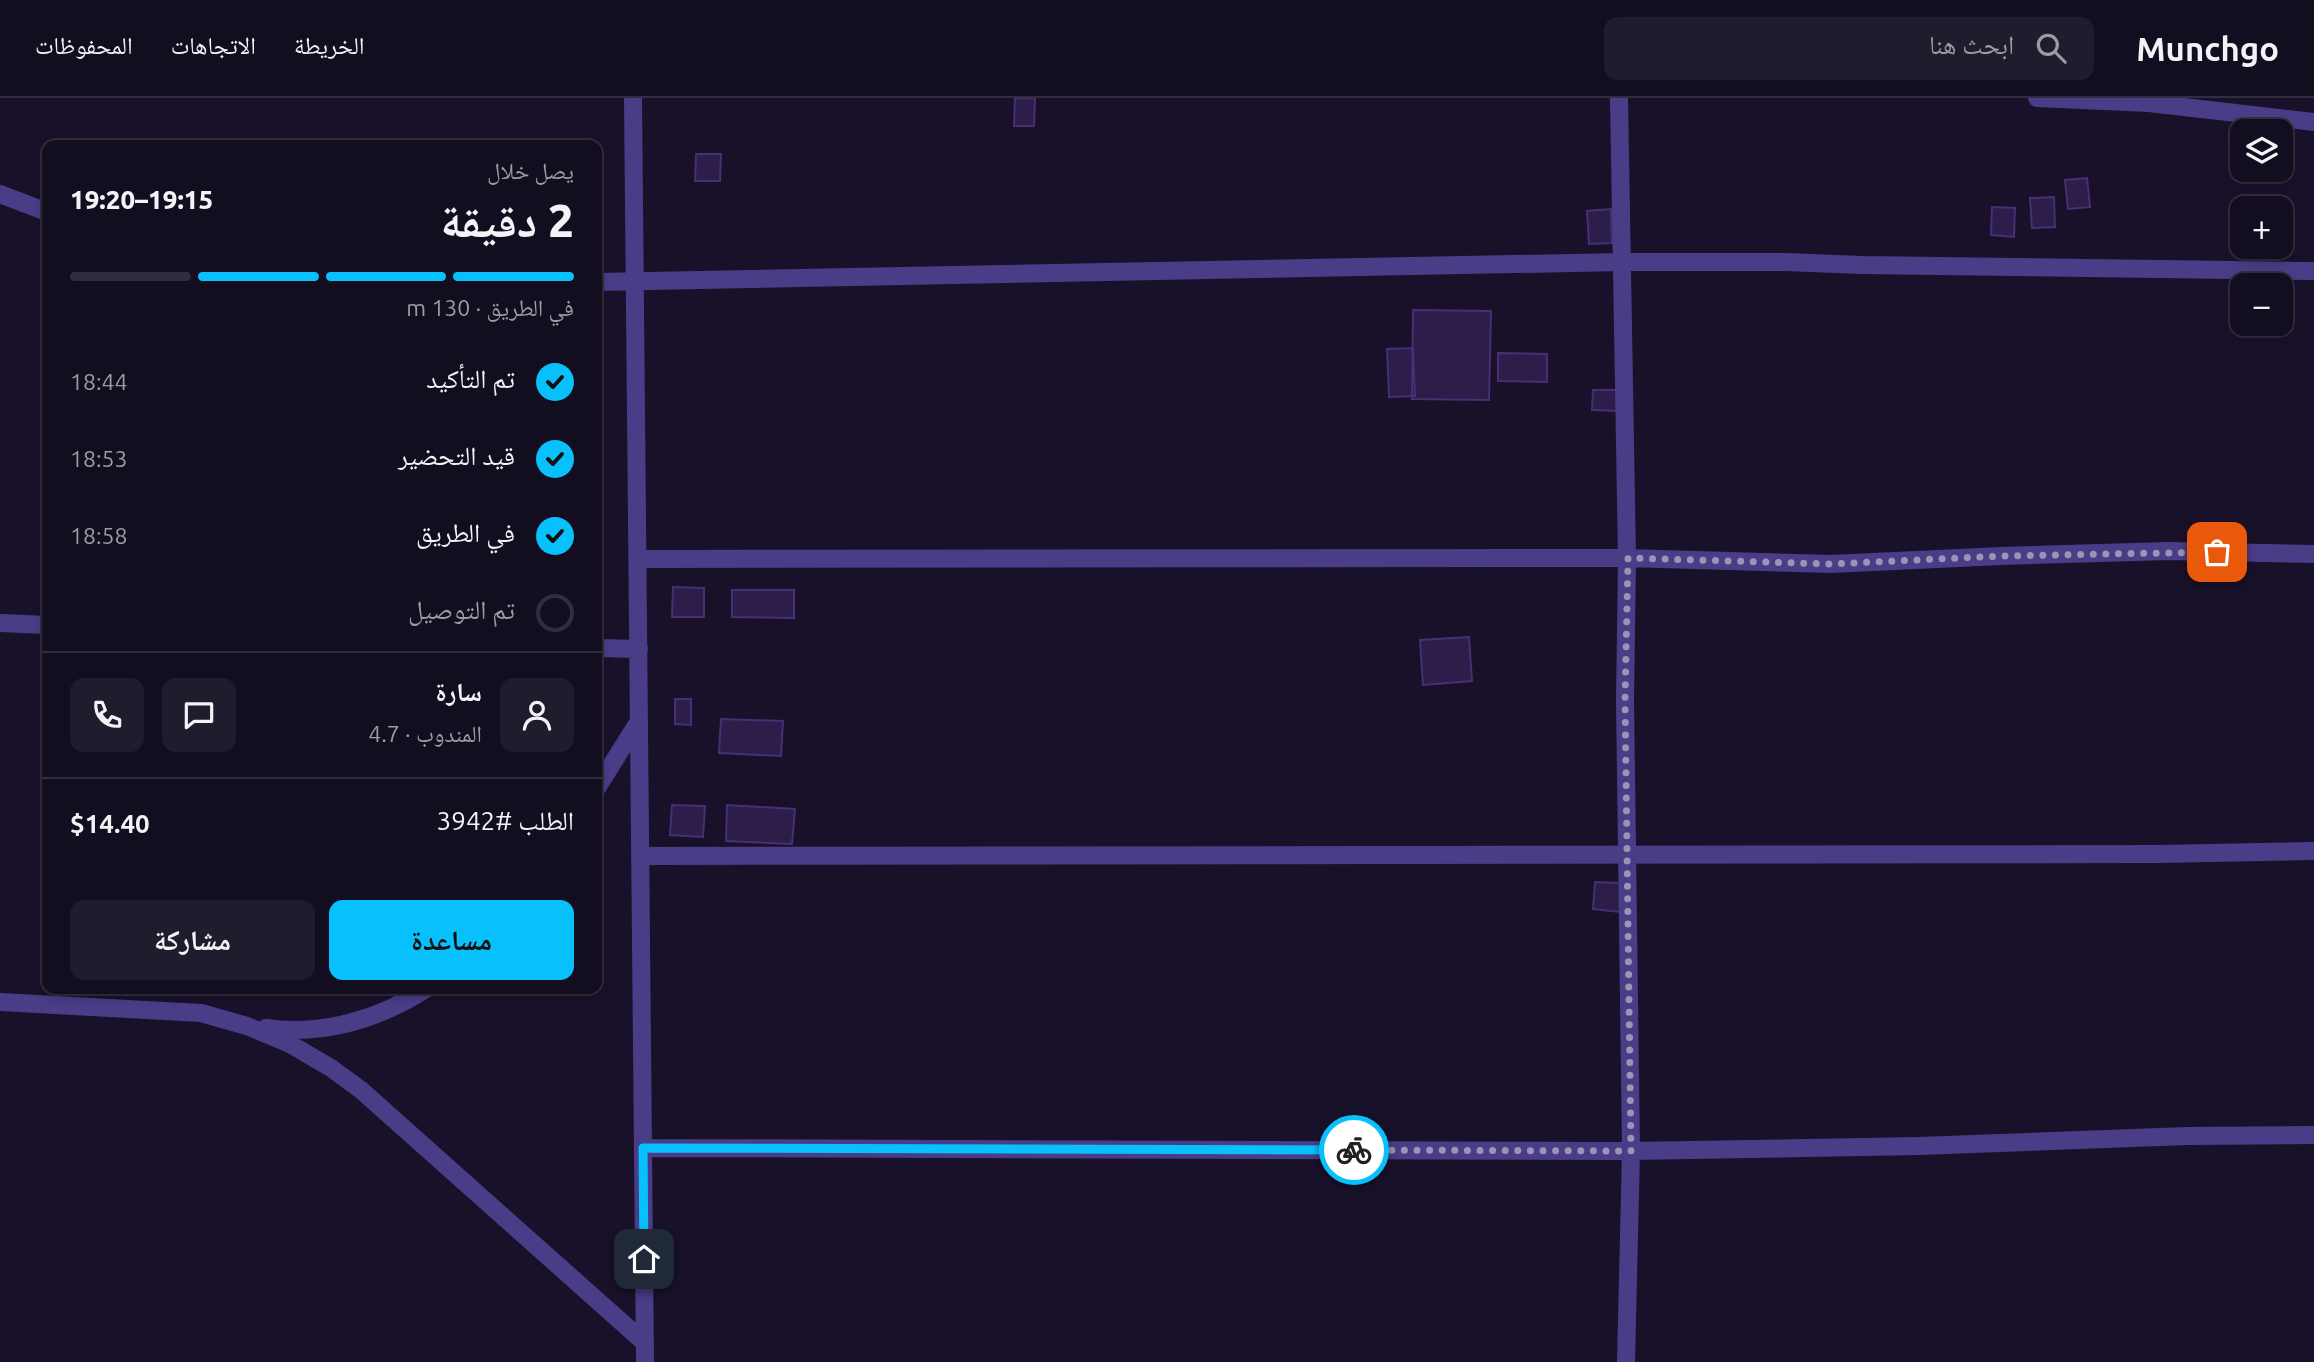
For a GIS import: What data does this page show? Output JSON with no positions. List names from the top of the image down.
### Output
{
  "page": {
    "header": "Munchgo",
    "search": "ابحث هنا",
    "nav": ["الخريطة", "الاتجاهات", "المحفوظات"],
    "map_buttons": ["+", "−"],
    "heading": ["2 دقيقة", "يصل خلال", "19:15–19:20"],
    "panel": [
      "سارة",
      "المندوب · 4.7",
      "الطلب #3942",
      "$14.40"
    ],
    "bar": "في الطريق · 130 m",
    "list": [
      ["تم التأكيد", "18:44"],
      ["قيد التحضير", "18:53"],
      ["في الطريق", "18:58"],
      "تم التوصيل"
    ],
    "buttons": ["مساعدة", "مشاركة"]
  }
}
